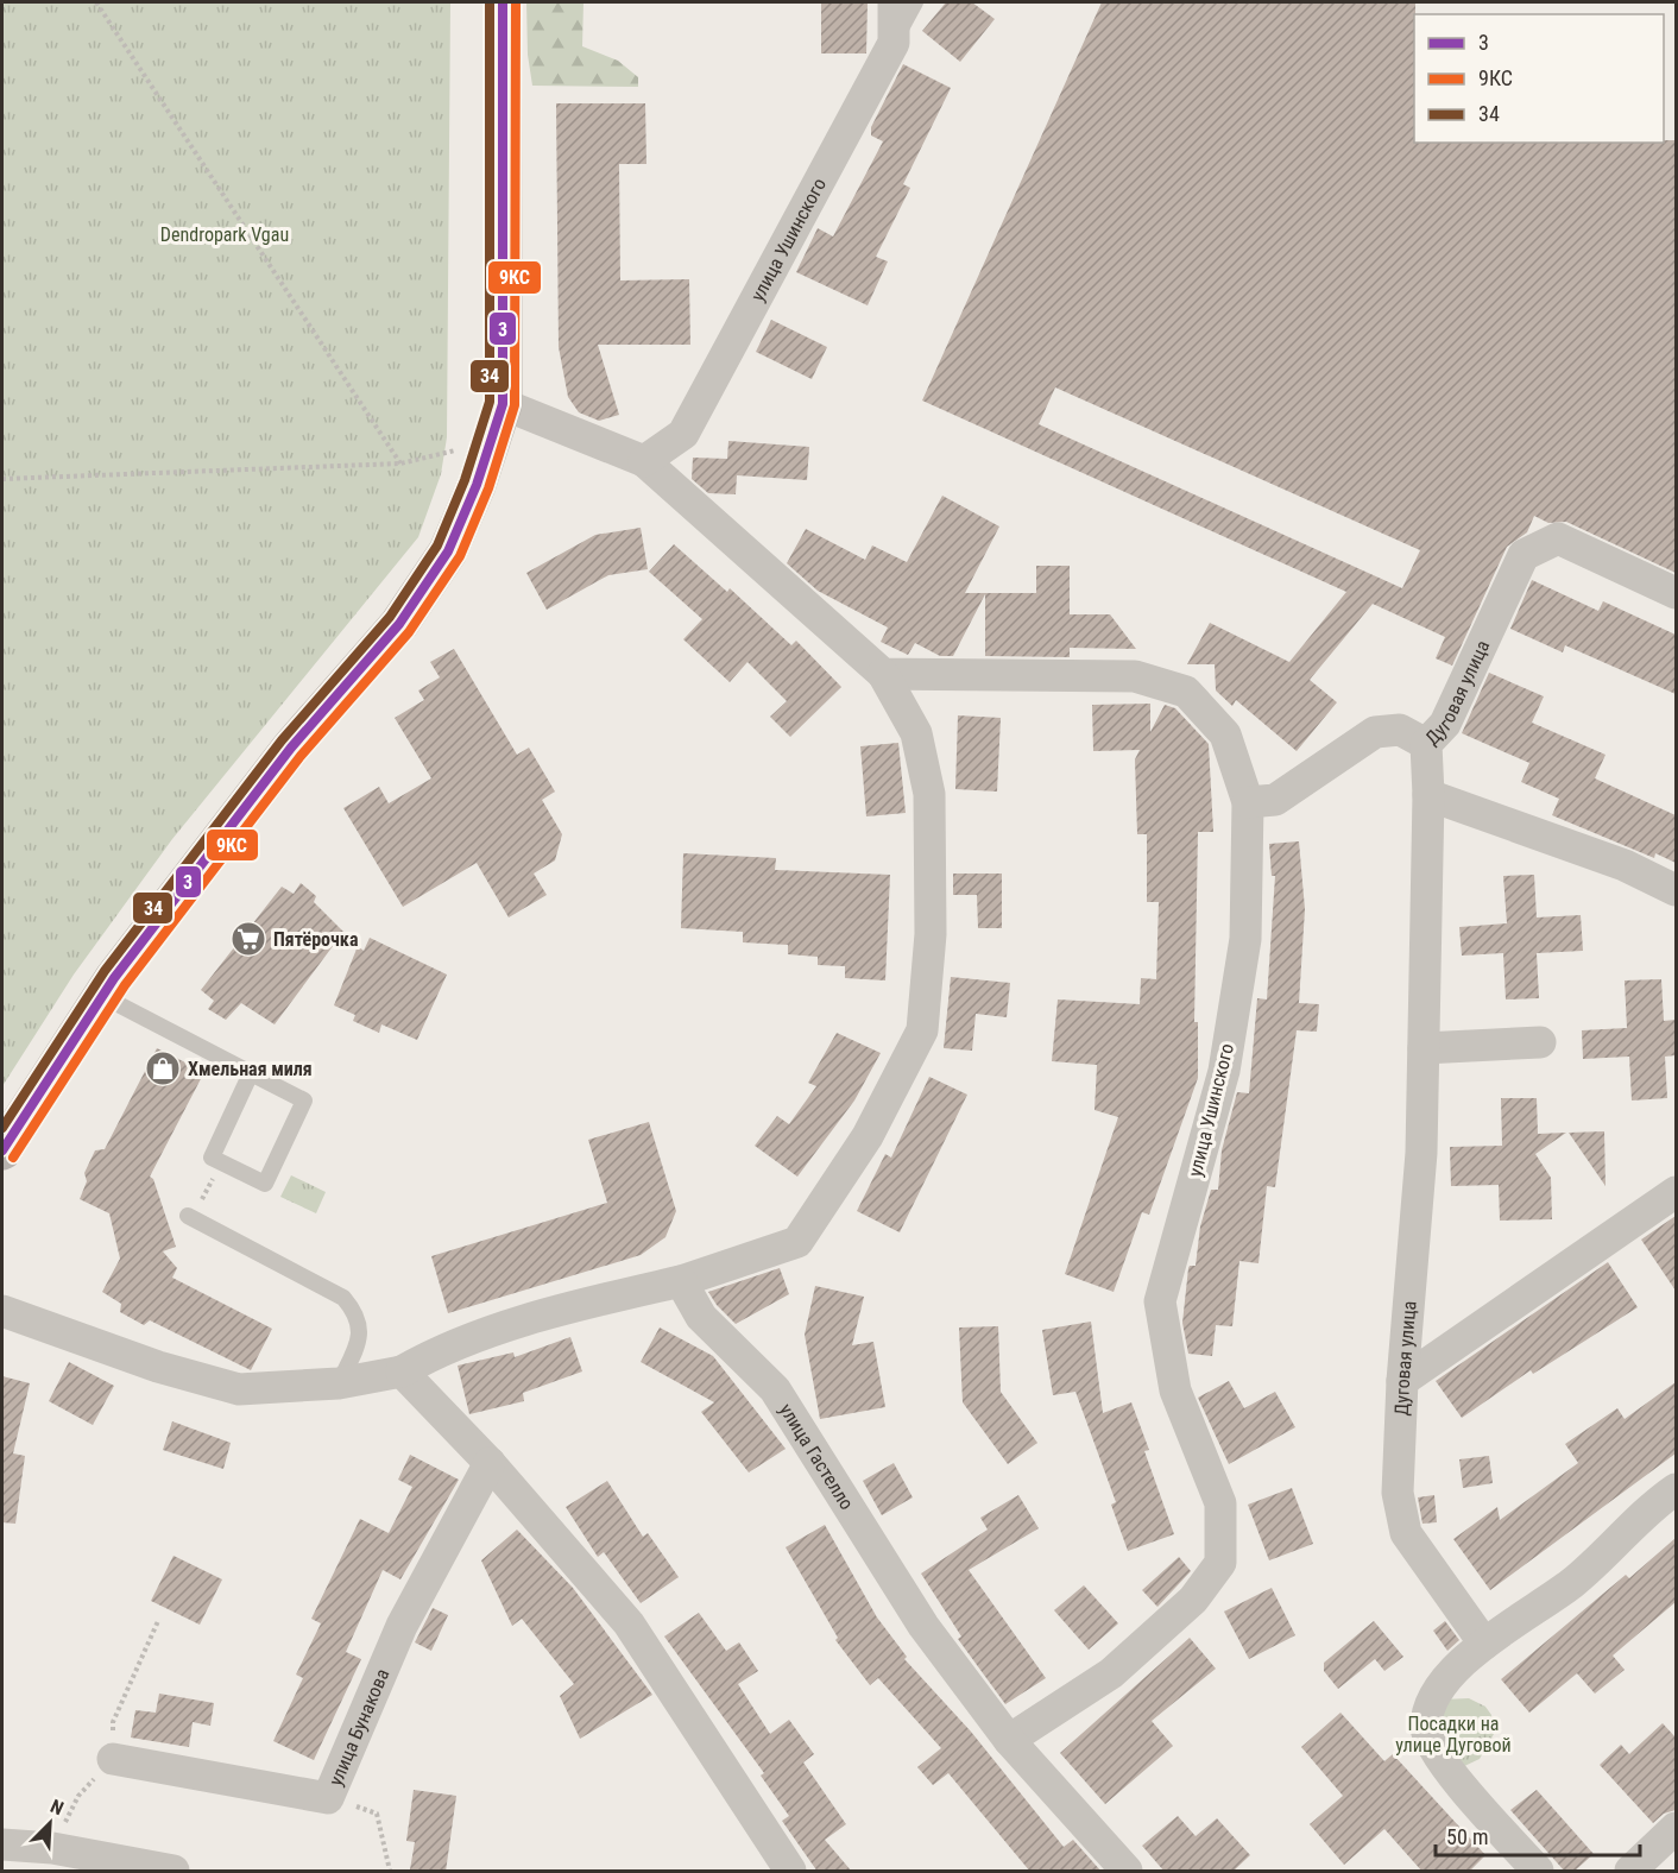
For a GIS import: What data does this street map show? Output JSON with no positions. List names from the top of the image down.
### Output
{
  "streets": {
    "street": [
      "улица Ушинского",
      "Дуговая улица",
      "улица Гастелло",
      "улица Бунакова"
    ]
  },
  "crossings": [
    ["улица Ушинского", "улица Гастелло"]
  ],
  "parks": ["Dendropark Vgau", "Посадки на улице Дуговой"],
  "places": {
    "supermarket": ["Пятёрочка"],
    "shop": ["Хмельная миля"]
  },
  "lines": ["transit line 3", "transit line 9КС", "transit line 34"],
  "legend": ["3", "9КС", "34"],
  "scale_bar": "50 m",
  "north": "top right"
}
